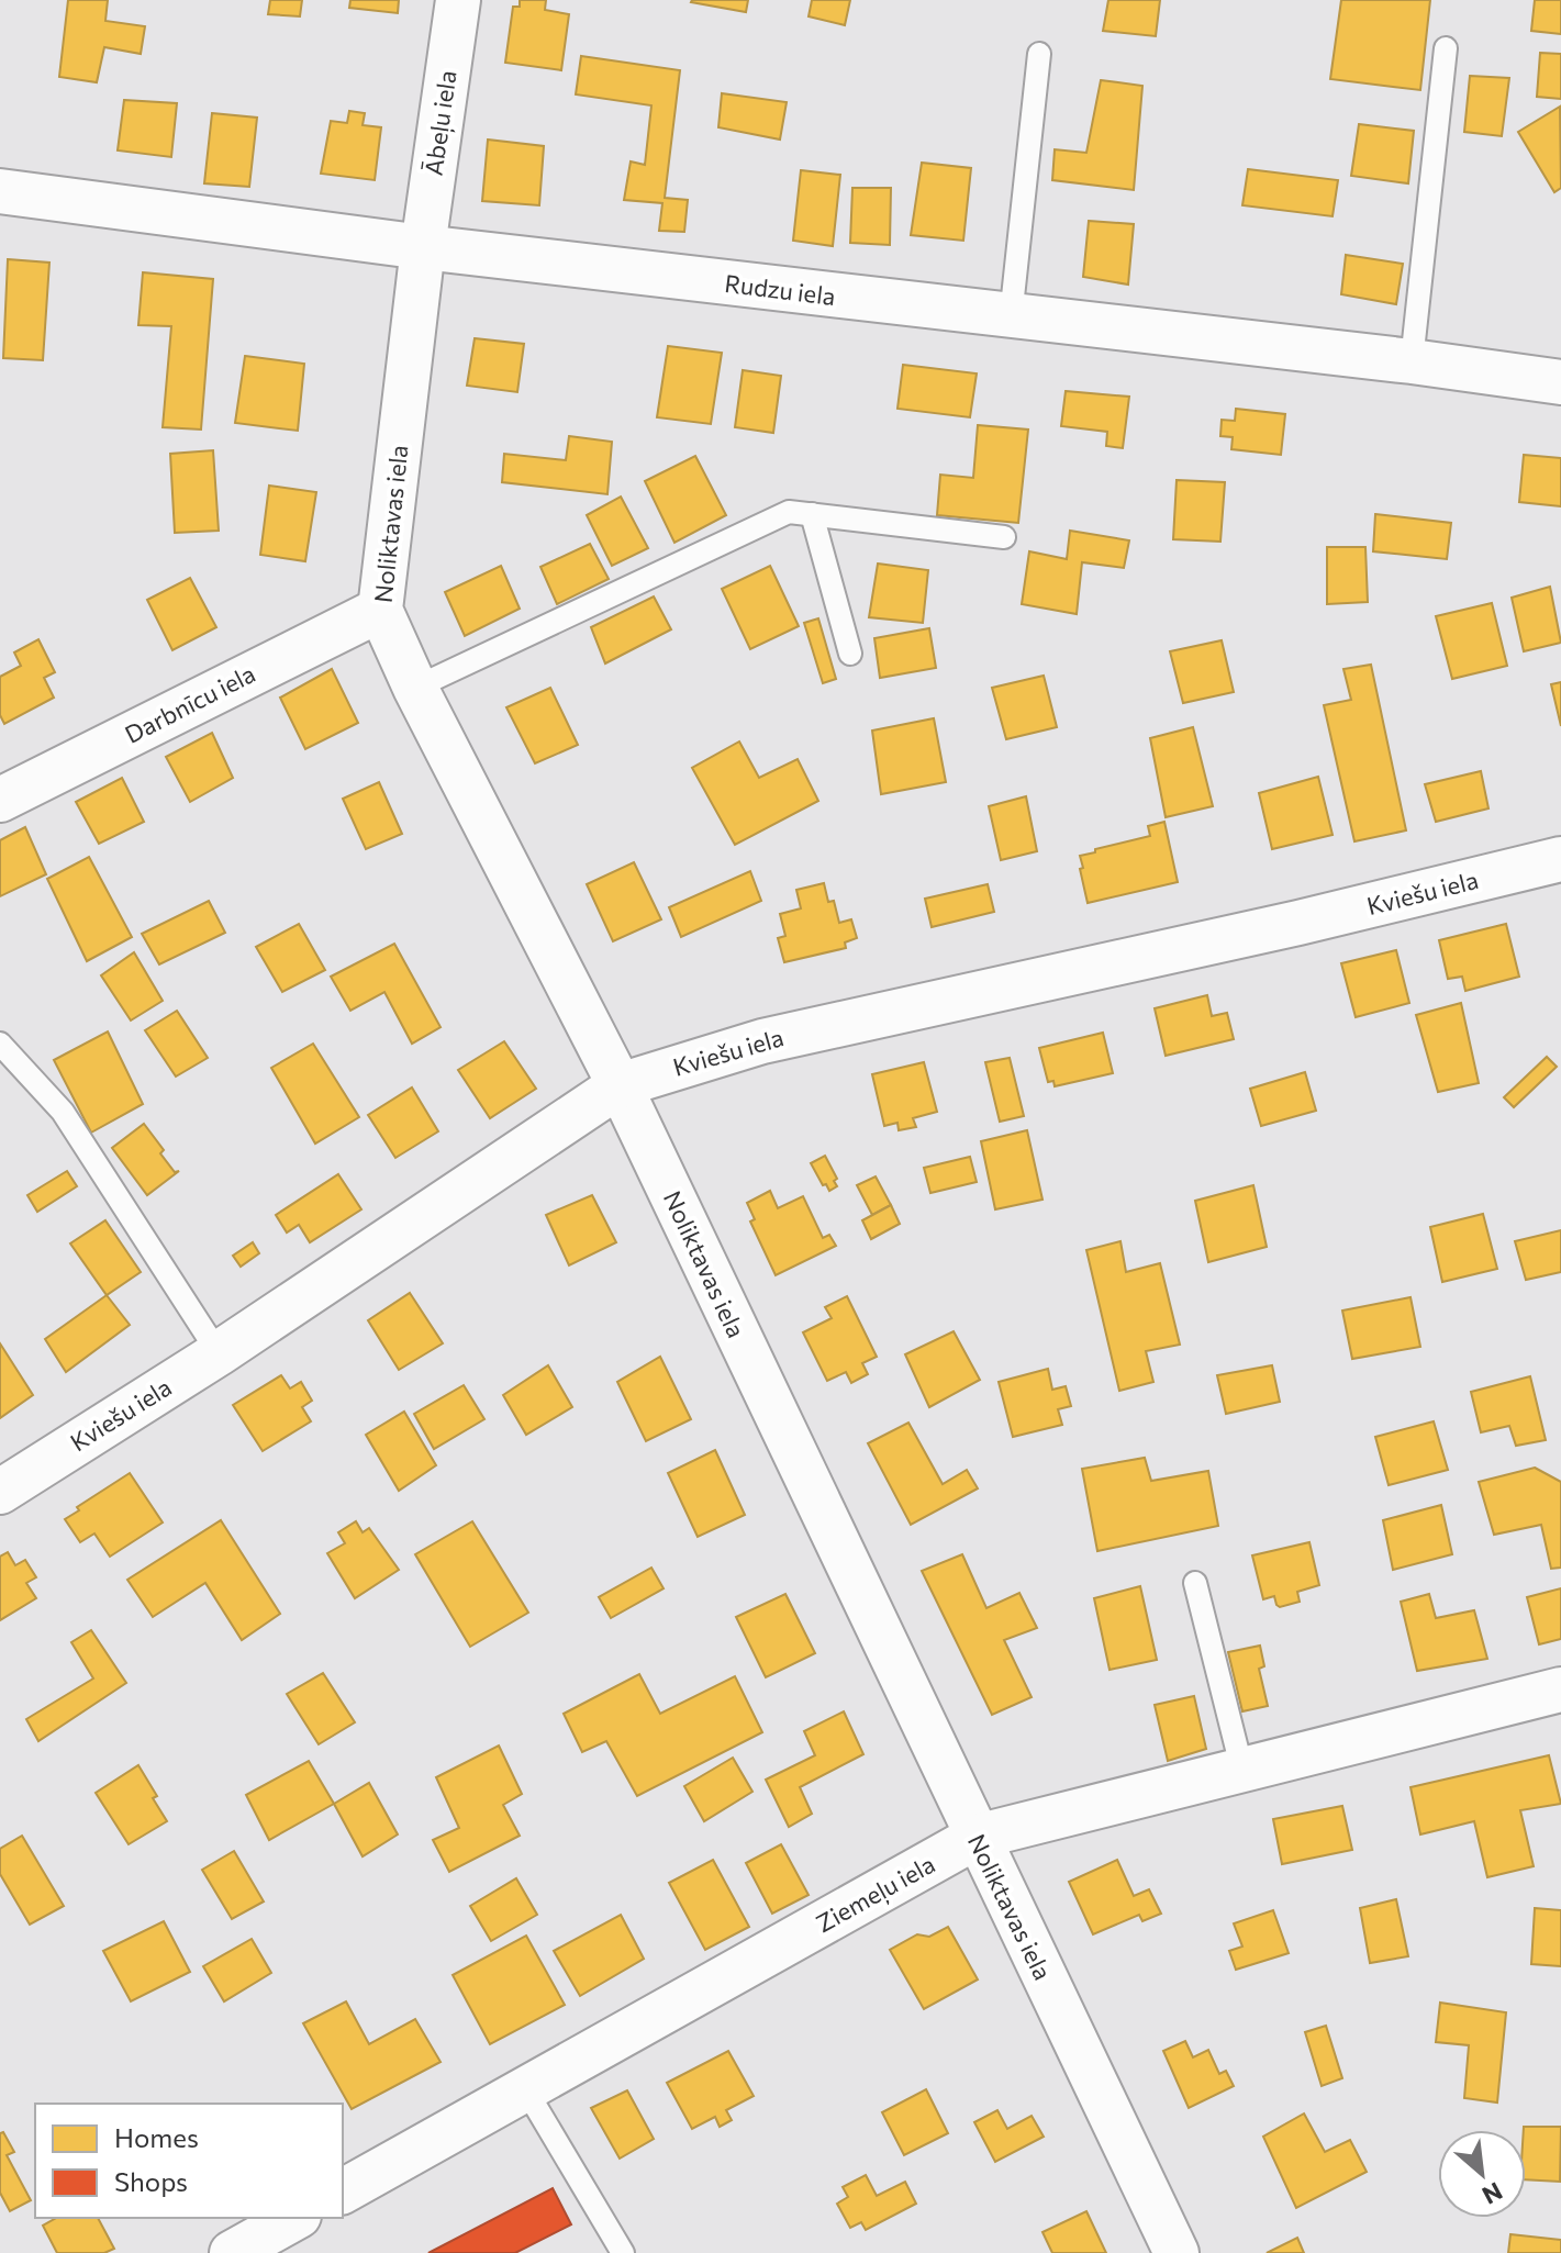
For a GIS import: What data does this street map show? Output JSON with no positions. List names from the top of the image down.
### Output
{
  "streets": {
    "street": [
      "Ābeļu iela",
      "Rudzu iela",
      "Noliktavas iela",
      "Darbnīcu iela",
      "Kviešu iela",
      "Ziemeļu iela"
    ]
  },
  "crossings": [
    ["Ābeļu iela", "Rudzu iela"],
    ["Ābeļu iela", "Noliktavas iela"],
    ["Rudzu iela", "Noliktavas iela"],
    ["Noliktavas iela", "Darbnīcu iela"],
    ["Noliktavas iela", "Kviešu iela"],
    ["Noliktavas iela", "Ziemeļu iela"]
  ],
  "legend": ["Homes", "Shops"],
  "north": "bottom right"
}
